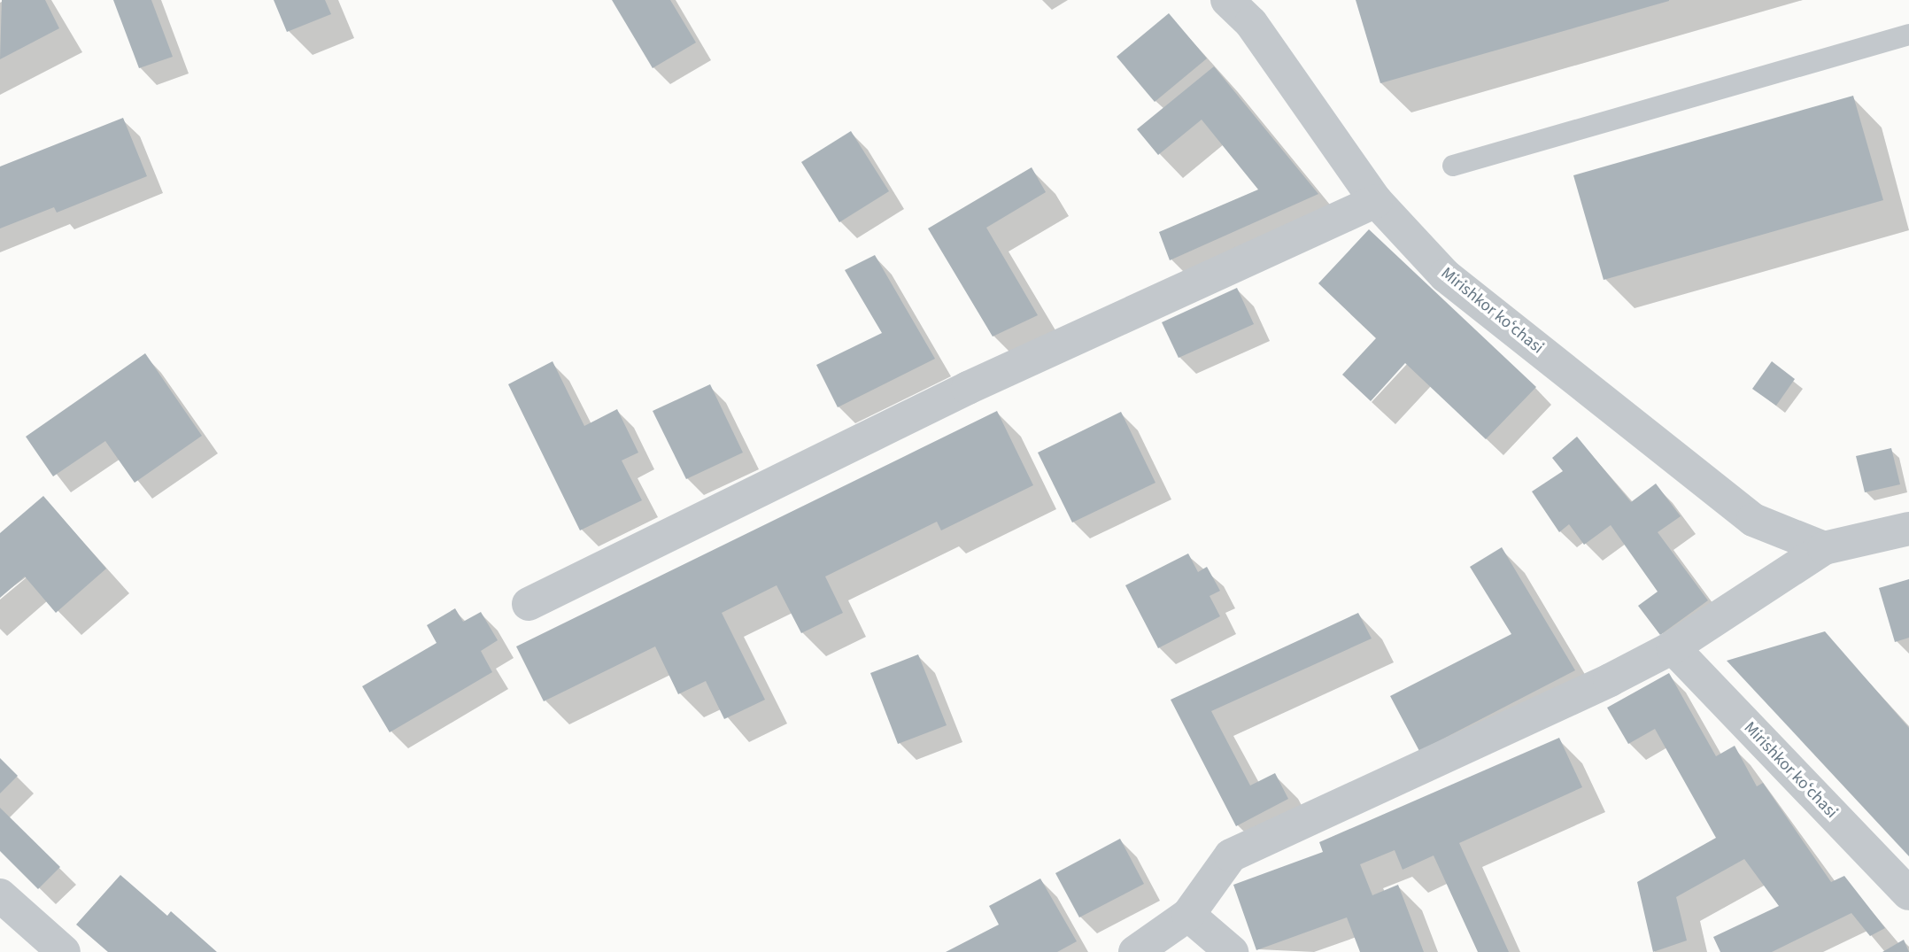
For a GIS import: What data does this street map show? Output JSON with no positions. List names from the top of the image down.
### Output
{
  "streets": {
    "street": ["Mirishkor koʻchasi"]
  }
}
